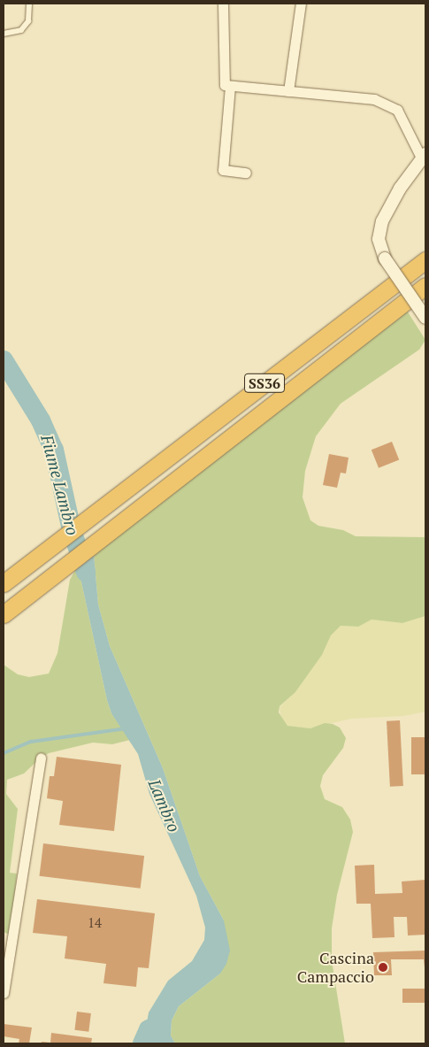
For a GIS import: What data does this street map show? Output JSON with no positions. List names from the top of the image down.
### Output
{
  "streets": {
    "highway": ["SS36"]
  },
  "water": ["Fiume Lambro", "Lambro"],
  "places": ["Cascina Campaccio"],
  "house_numbers": ["14"]
}
